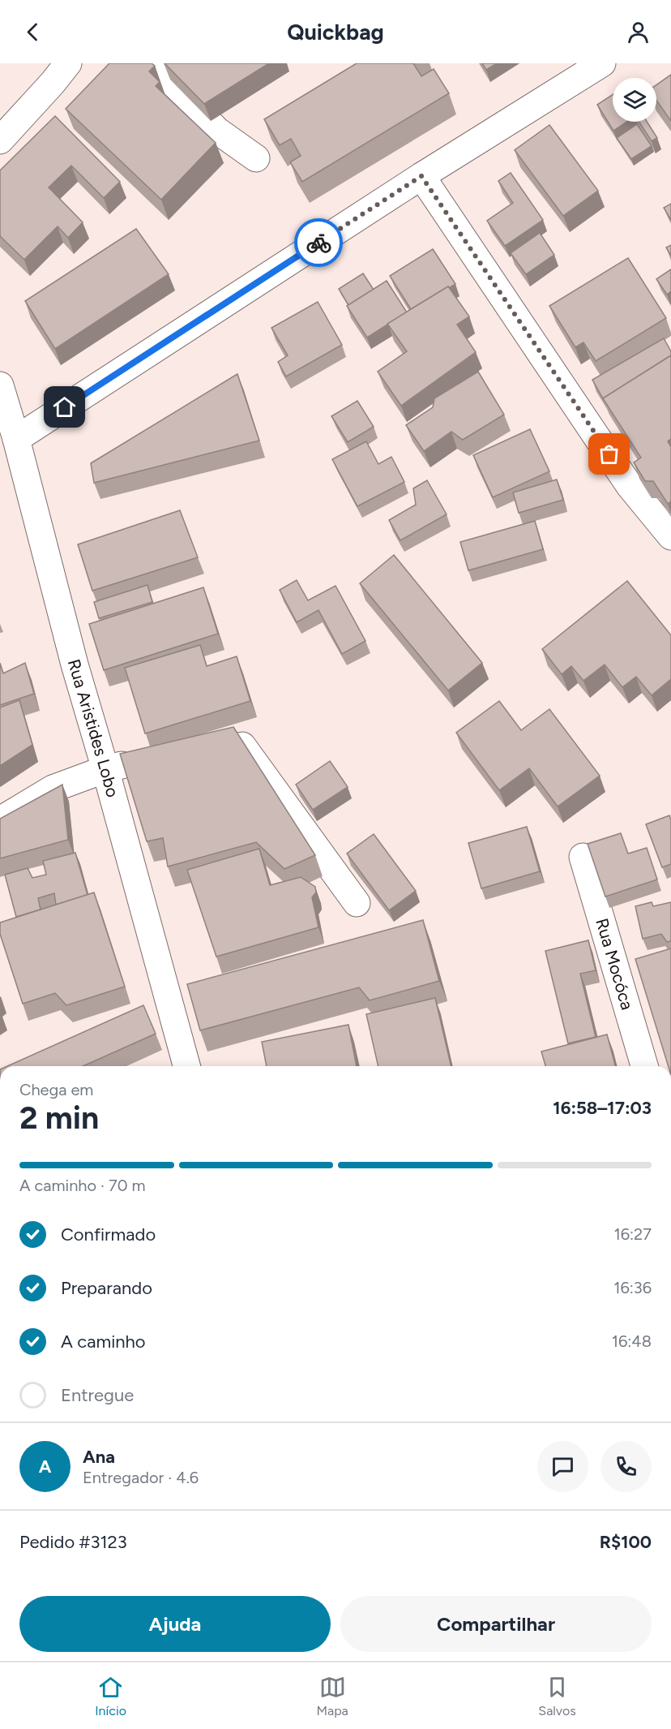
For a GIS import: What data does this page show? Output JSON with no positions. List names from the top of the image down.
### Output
{
  "streets": {
    "street": ["Rua Aristides Lobo", "Rua Mocóca"]
  },
  "page": {
    "header": "Quickbag",
    "heading": ["2 min", "Chega em", "16:58–17:03"],
    "panel": [
      "Ana",
      "Entregador · 4.6",
      "Pedido #3123",
      "R$100"
    ],
    "bar": "A caminho · 70 m",
    "list": [
      ["Confirmado", "16:27"],
      ["Preparando", "16:36"],
      ["A caminho", "16:48"],
      "Entregue"
    ],
    "round": "A",
    "buttons": ["Ajuda", "Compartilhar"],
    "tabs": ["Início", "Mapa", "Salvos"]
  }
}
